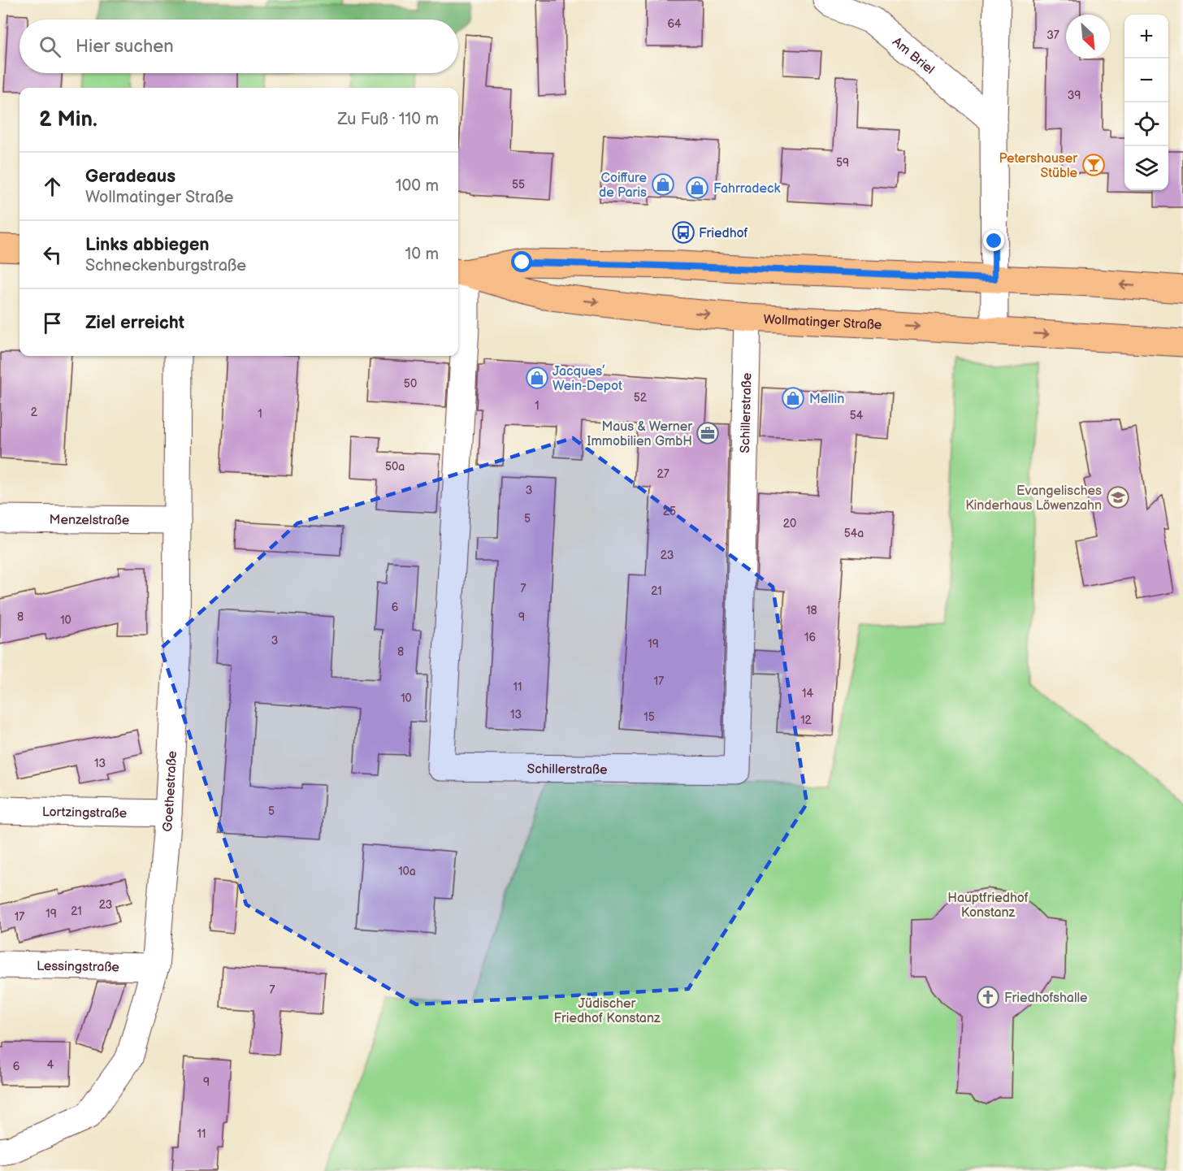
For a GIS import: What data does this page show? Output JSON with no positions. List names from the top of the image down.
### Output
{
  "streets": {
    "main road": ["Wollmatinger Straße"],
    "street": [
      "Am Briel",
      "Schillerstraße",
      "Menzelstraße",
      "Goethestraße",
      "Lortzingstraße",
      "Lessingstraße"
    ]
  },
  "crossings": [
    ["Wollmatinger Straße", "Schillerstraße"],
    ["Menzelstraße", "Goethestraße"],
    ["Goethestraße", "Lortzingstraße"],
    ["Goethestraße", "Lessingstraße"]
  ],
  "parks": ["Hauptfriedhof Konstanz", "Jüdischer Friedhof Konstanz"],
  "places": {
    "bar": ["Petershauser Stüble"],
    "shop": [
      "Coiffure de Paris",
      "Fahrradeck",
      "Jacques’ Wein-Depot",
      "Mellin"
    ],
    "bus stop": ["Friedhof"],
    "office": ["Maus & Werner Immobilien GmbH"],
    "school or university": ["Evangelisches Kinderhaus Löwenzahn"],
    "church": ["Friedhofshalle"]
  },
  "house_numbers": [
    "64",
    "37",
    "39",
    "59",
    "55",
    "50",
    "52",
    "1",
    "2",
    "1",
    "54",
    "50a",
    "27",
    "3",
    "25",
    "5",
    "20",
    "54a",
    "23",
    "7",
    "21",
    "6",
    "18",
    "8",
    "9",
    "10",
    "16",
    "3",
    "19",
    "8",
    "17",
    "11",
    "14",
    "10",
    "13",
    "15",
    "12",
    "13",
    "5",
    "10a",
    "23",
    "21",
    "19",
    "17",
    "7",
    "4",
    "6",
    "9",
    "11"
  ],
  "north": "bottom right",
  "page": {
    "map_buttons": ["+", "−"],
    "search": "Hier suchen",
    "heading": ["2 Min.", "Zu Fuß · 110 m"],
    "list": [
      ["Geradeaus", "Wollmatinger Straße", "100 m"],
      ["Links abbiegen", "Schneckenburgstraße", "10 m"],
      "Ziel erreicht"
    ]
  }
}
